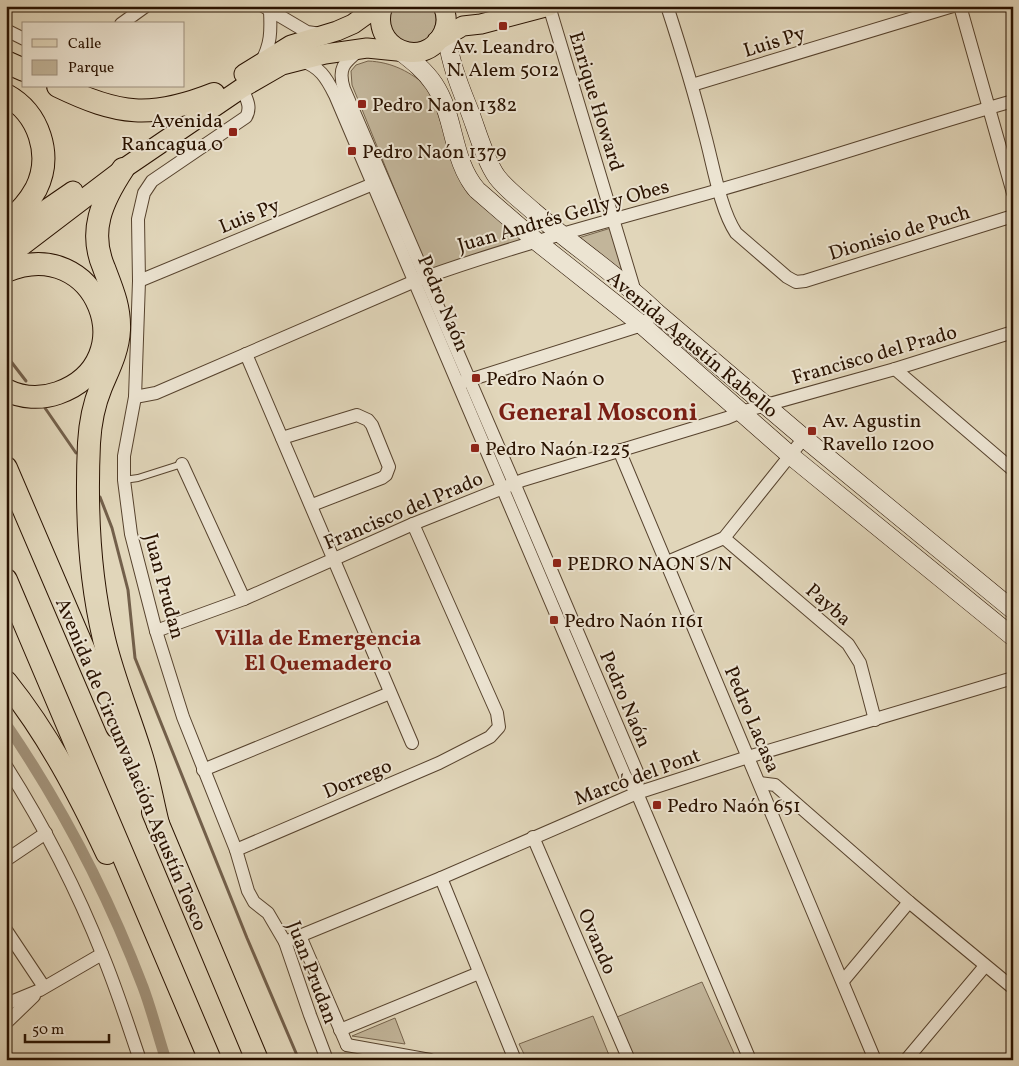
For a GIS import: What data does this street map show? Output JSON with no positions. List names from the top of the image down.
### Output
{
  "streets": {
    "highway": ["Avenida de Circunvalación Agustín Tosco"],
    "main road": ["Avenida Agustín Rabello"],
    "street": [
      "Luis Py",
      "Enrique Howard",
      "Juan Andrés Gelly y Obes",
      "Dionisio de Puch",
      "Pedro Naón",
      "Francisco del Prado",
      "Juan Prudan",
      "Payba",
      "Pedro Lacasa",
      "Marcó del Pont",
      "Dorrego",
      "Ovando"
    ]
  },
  "crossings": [
    ["Luis Py", "Pedro Naón"],
    ["Luis Py", "Juan Prudan"],
    ["Enrique Howard", "Juan Andrés Gelly y Obes"],
    ["Enrique Howard", "Avenida Agustín Rabello"],
    ["Juan Andrés Gelly y Obes", "Dionisio de Puch"],
    ["Juan Andrés Gelly y Obes", "Pedro Naón"],
    ["Juan Andrés Gelly y Obes", "Avenida Agustín Rabello"],
    ["Juan Andrés Gelly y Obes", "Juan Prudan"],
    ["Pedro Naón", "Francisco del Prado"],
    ["Pedro Naón", "Marcó del Pont"],
    ["Avenida Agustín Rabello", "Francisco del Prado"],
    ["Francisco del Prado", "Juan Prudan"],
    ["Francisco del Prado", "Pedro Lacasa"],
    ["Francisco del Prado", "Dorrego"],
    ["Juan Prudan", "Marcó del Pont"],
    ["Juan Prudan", "Dorrego"],
    ["Payba", "Marcó del Pont"],
    ["Pedro Lacasa", "Marcó del Pont"],
    ["Marcó del Pont", "Ovando"]
  ],
  "districts": ["General Mosconi", "Villa de Emergencia El Quemadero"],
  "places": {
    "transit": [
      "Av. Leandro N. Alem 5012",
      "Pedro Naon 1382",
      "Avenida Rancagua 0",
      "Pedro Naón 1379",
      "Pedro Naón 0",
      "Av. Agustin Ravello 1200",
      "Pedro Naón 1225",
      "PEDRO NAON S/N",
      "Pedro Naón 1161",
      "Pedro Naón 651"
    ]
  },
  "legend": ["Calle", "Parque"],
  "scale_bar": "50 m"
}
